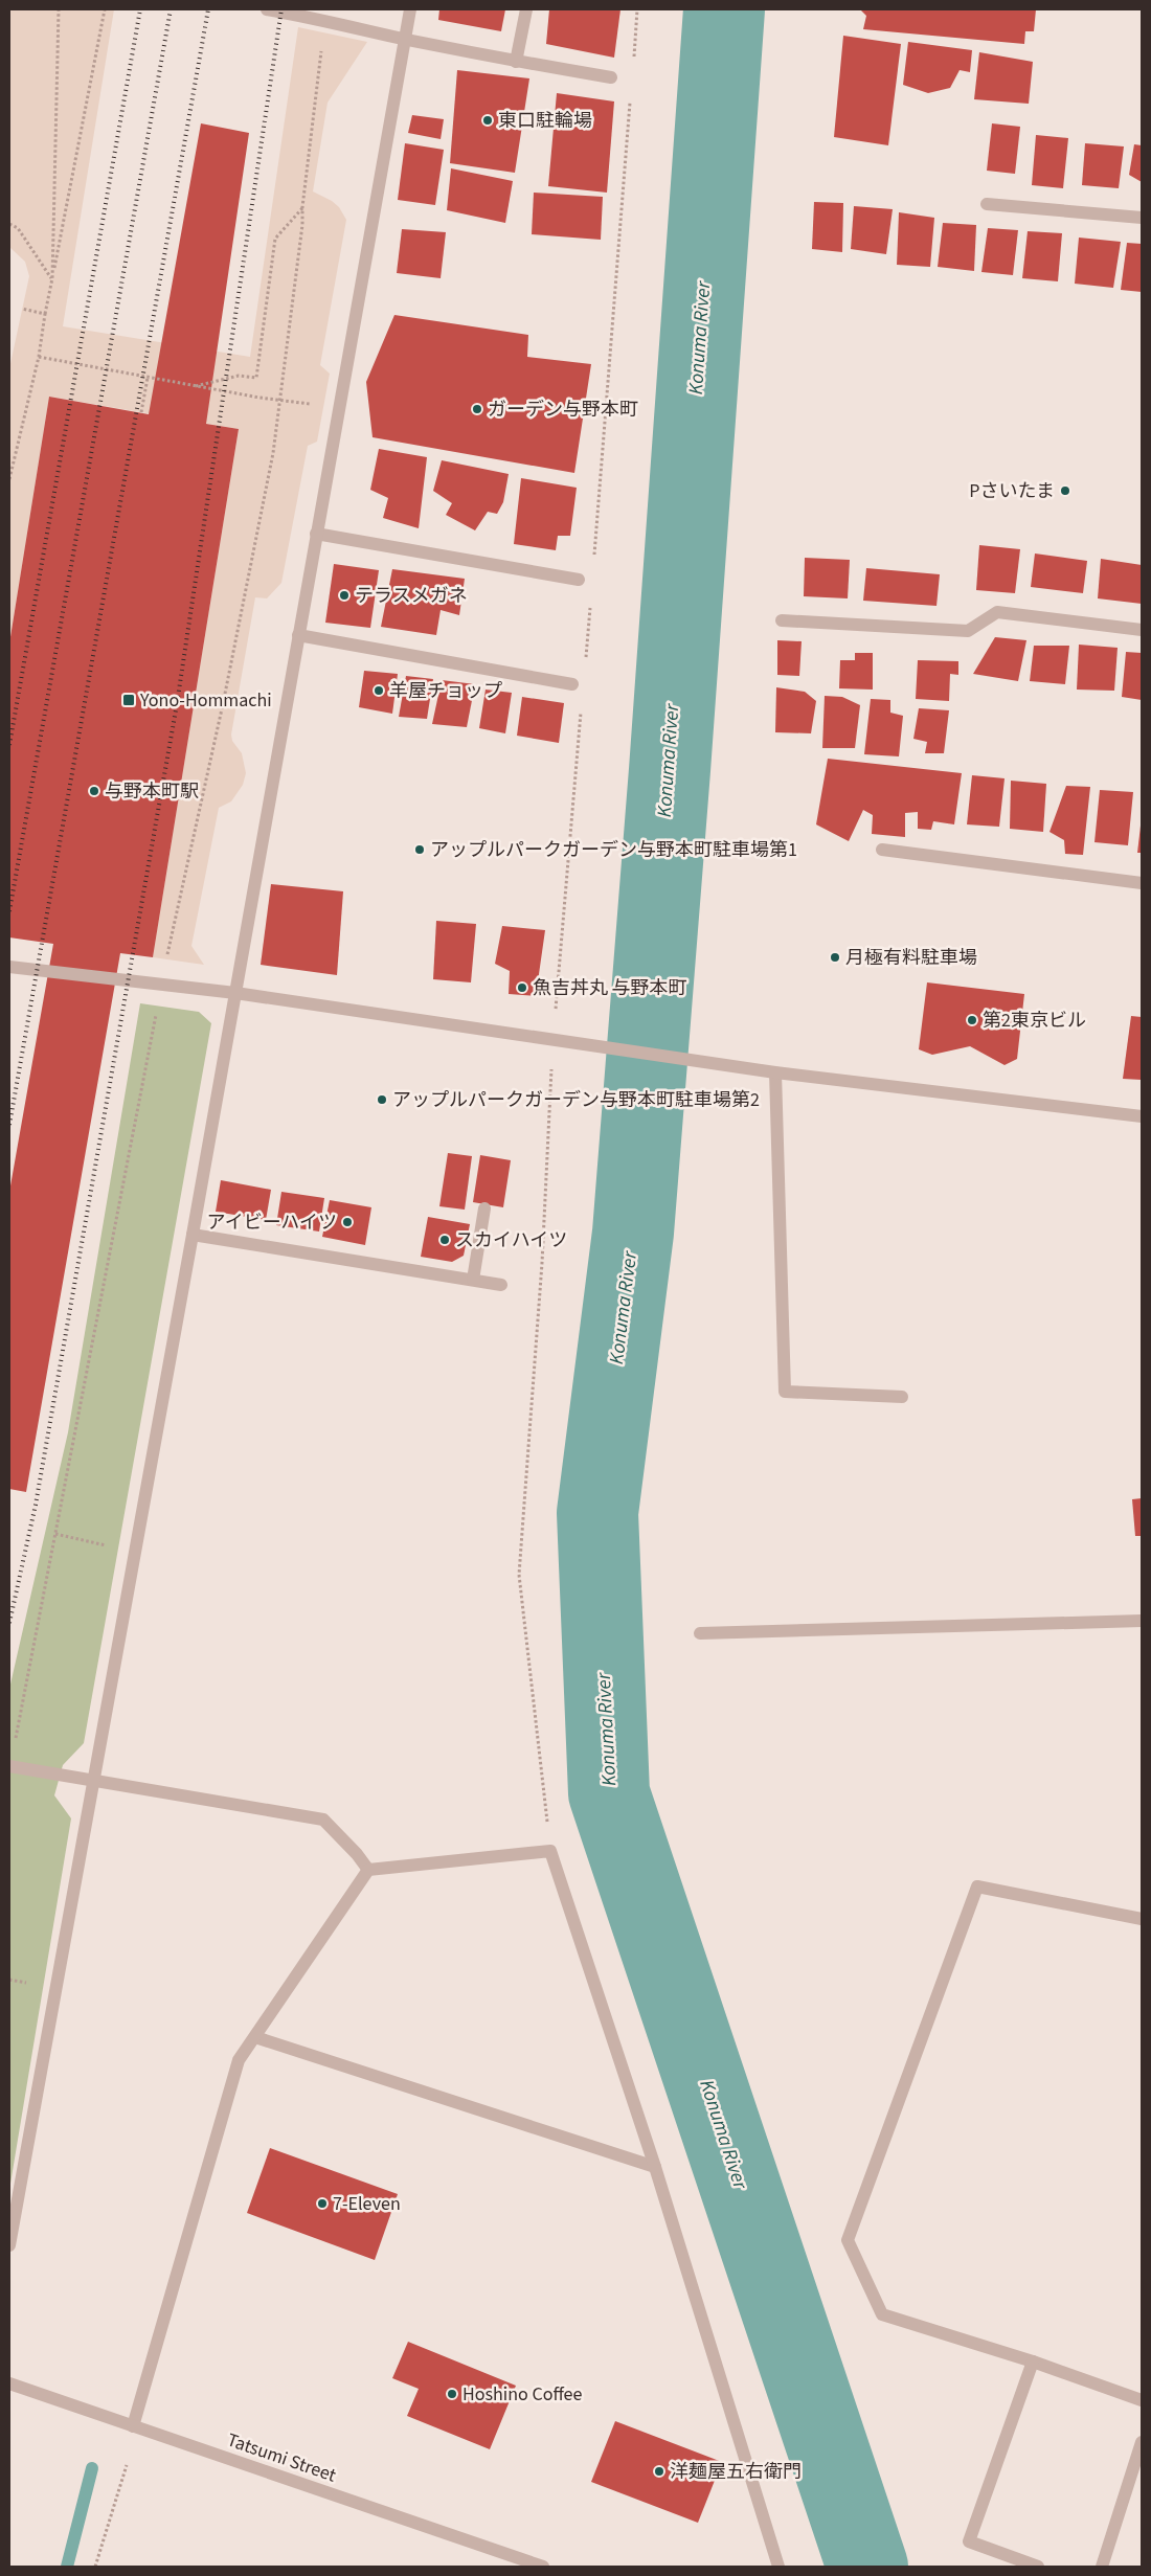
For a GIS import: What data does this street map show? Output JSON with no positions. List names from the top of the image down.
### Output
{
  "streets": {
    "street": ["Tatsumi Street"]
  },
  "water": ["Konuma River"],
  "places": {
    "other": [
      "東口駐輪場",
      "ガーデン与野本町",
      "Pさいたま",
      "テラスメガネ",
      "羊屋チョップ",
      "与野本町駅",
      "アップルパークガーデン与野本町駐車場第1",
      "月極有料駐車場",
      "魚吉丼丸 与野本町",
      "第2東京ビル",
      "アップルパークガーデン与野本町駐車場第2",
      "アイビーハイツ",
      "スカイハイツ",
      "7-Eleven",
      "Hoshino Coffee",
      "洋麺屋五右衛門"
    ],
    "transit": ["Yono-Hommachi"]
  }
}
